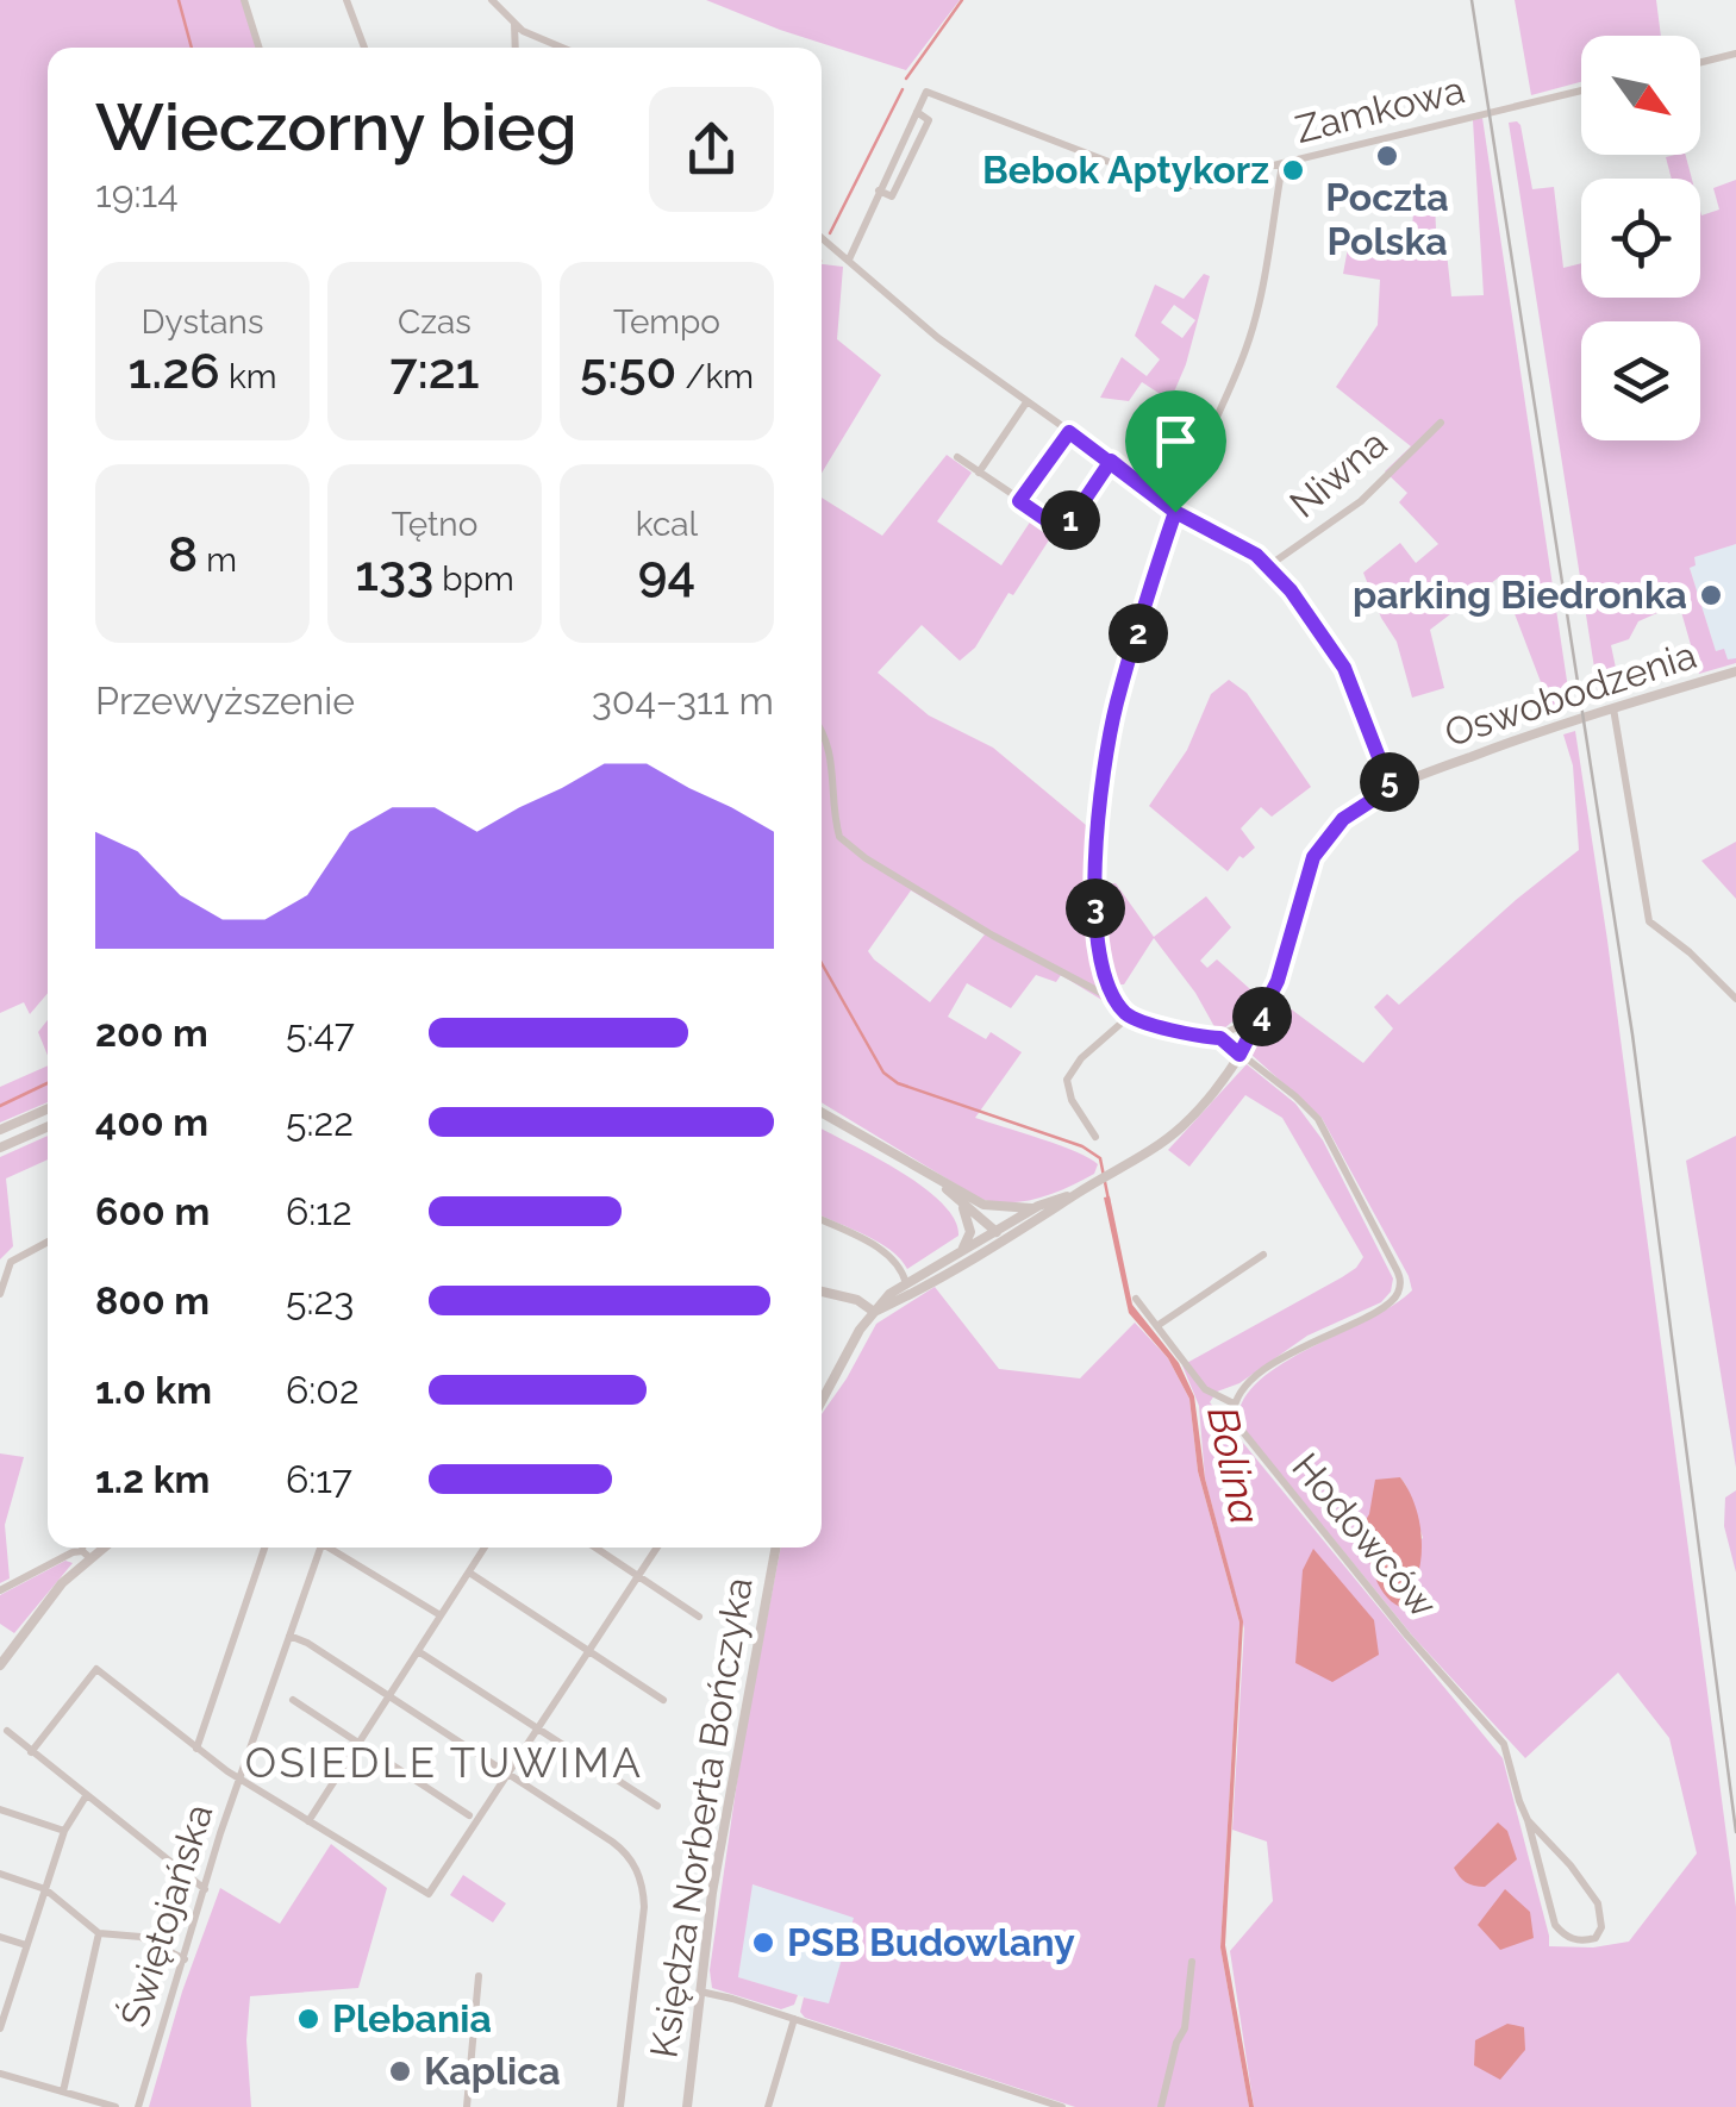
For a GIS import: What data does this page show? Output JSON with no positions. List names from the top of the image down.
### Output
{
  "streets": {
    "street": [
      "Zamkowa",
      "Niwna",
      "Oswobodzenia",
      "Hodowców",
      "Księdza Norberta Bończyka",
      "Świętojańska"
    ]
  },
  "districts": ["OSIEDLE TUWIMA"],
  "water": ["Bolina"],
  "places": [
    "Poczta Polska",
    "Bebok Aptykorz",
    "parking Biedronka",
    "PSB Budowlany",
    "Plebania",
    "Kaplica"
  ],
  "north": "bottom right",
  "page": {
    "heading": ["Wieczorny bieg", "19:14"],
    "stats": [
      ["Dystans", "1.26 km"],
      ["Czas", "7:21"],
      ["Tempo", "5:50 /km"],
      ["8 m"],
      ["Tętno", "133 bpm"],
      ["kcal", "94"]
    ],
    "pins": [
      "1",
      "2",
      "5",
      "3",
      "4"
    ],
    "chart": ["Przewyższenie", "304–311 m"],
    "list": [
      {
        "name": "200 m",
        "note": "5:47"
      },
      {
        "name": "400 m",
        "note": "5:22"
      },
      {
        "name": "600 m",
        "note": "6:12"
      },
      {
        "name": "800 m",
        "note": "5:23"
      },
      {
        "name": "1.0 km",
        "note": "6:02"
      },
      {
        "name": "1.2 km",
        "note": "6:17"
      }
    ]
  }
}
